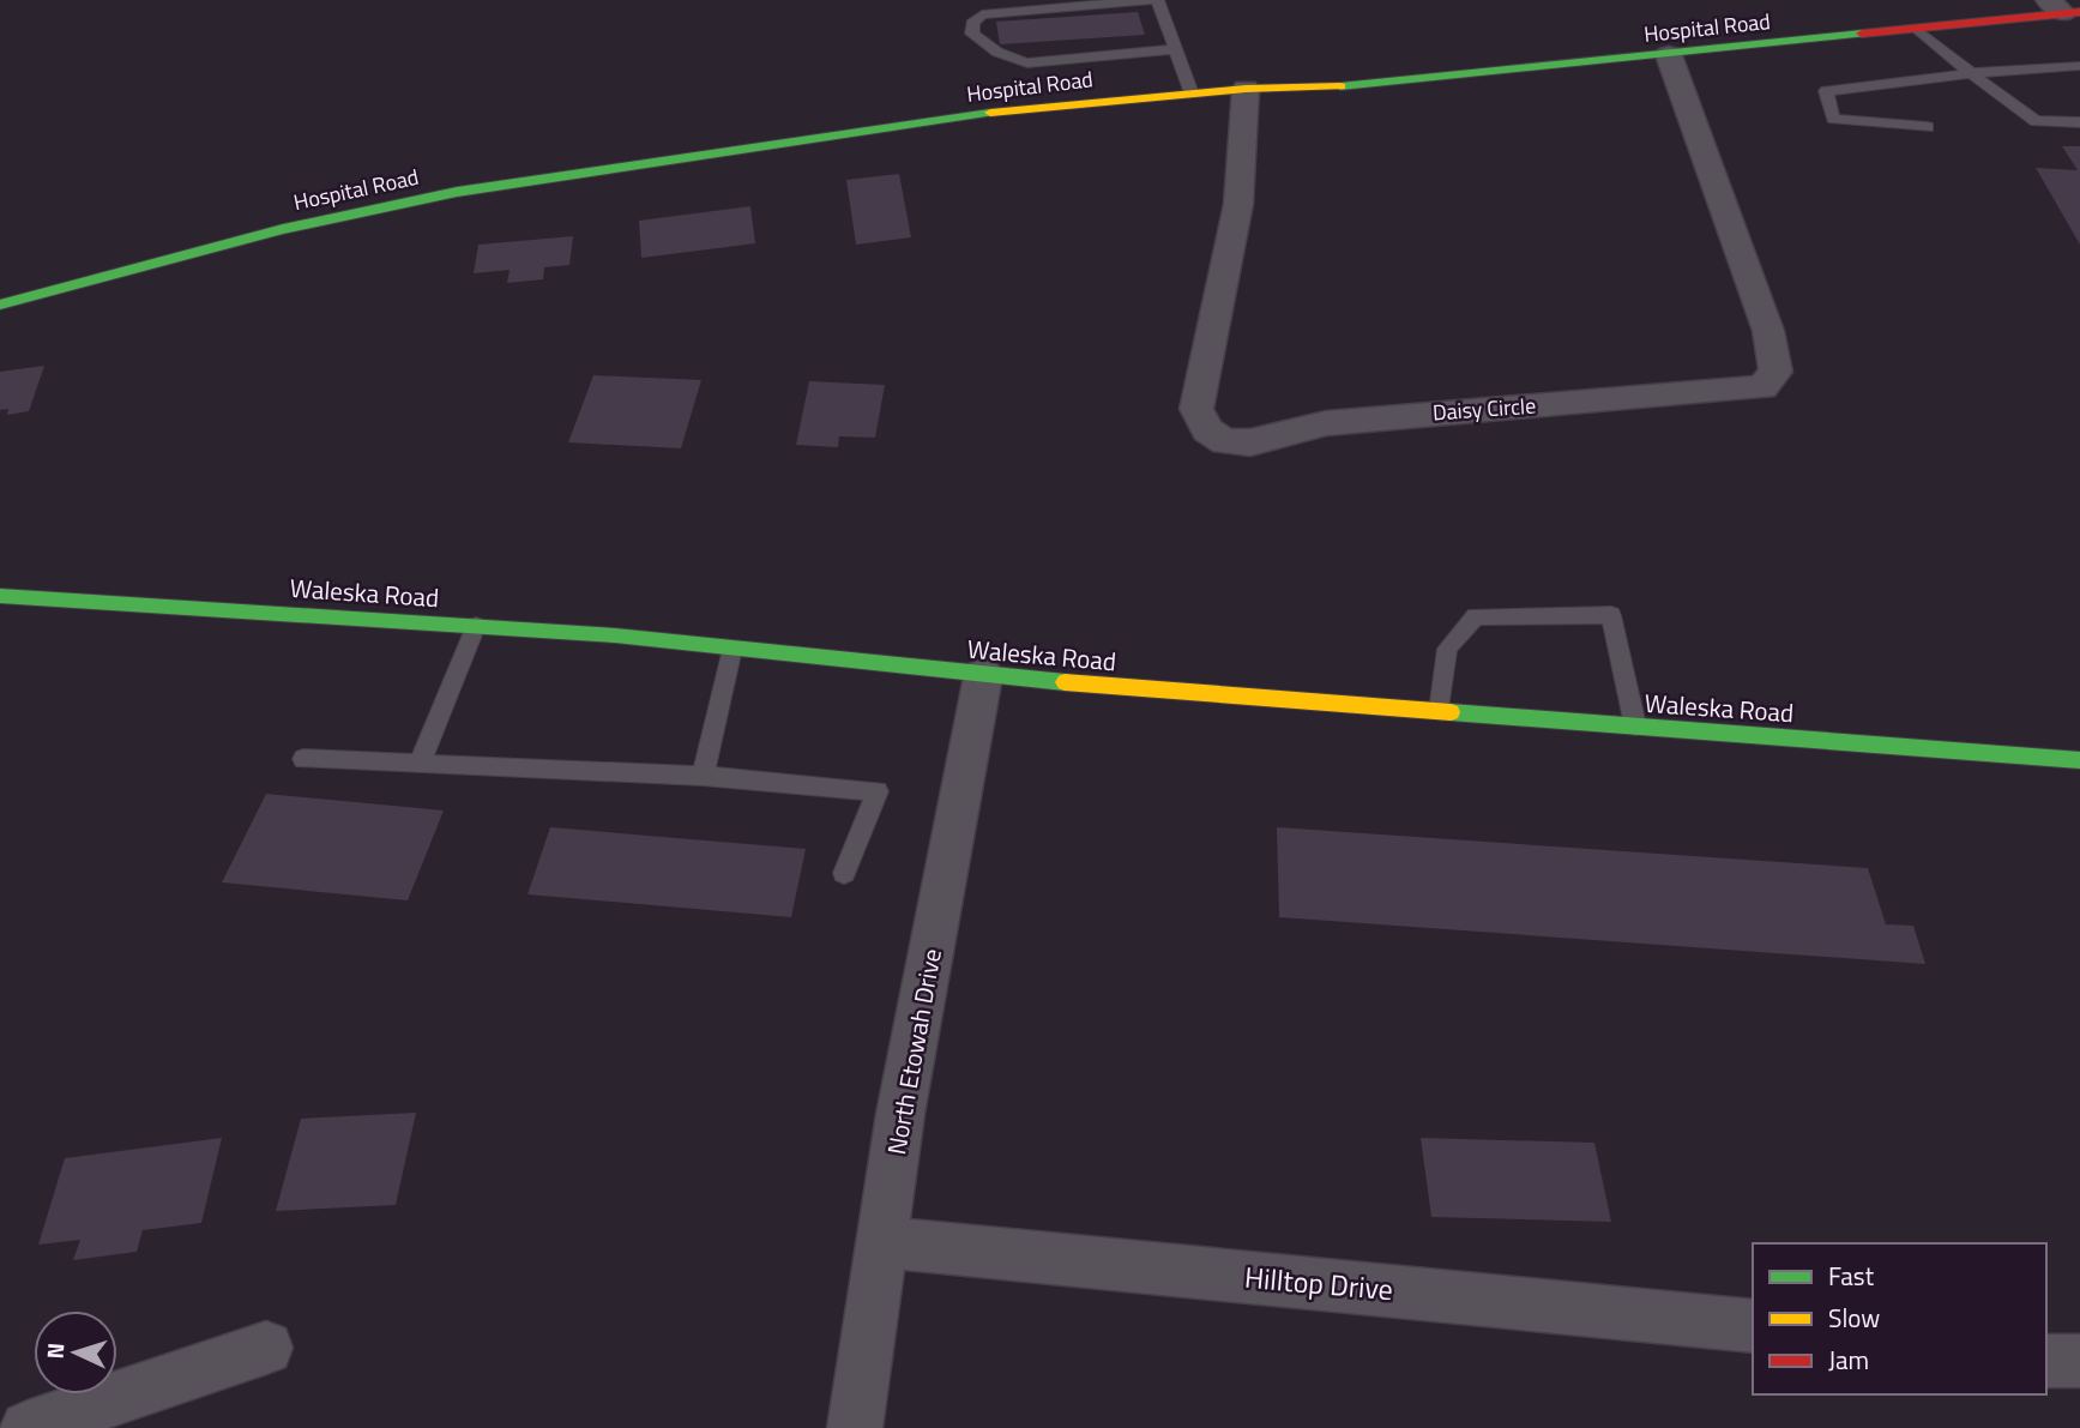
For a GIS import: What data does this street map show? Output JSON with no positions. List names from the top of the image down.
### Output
{
  "streets": {
    "street": [
      "Hospital Road",
      "Daisy Circle",
      "Waleska Road",
      "North Etowah Drive",
      "Hilltop Drive"
    ]
  },
  "crossings": [
    ["Hospital Road", "Daisy Circle"],
    ["Waleska Road", "North Etowah Drive"],
    ["North Etowah Drive", "Hilltop Drive"]
  ],
  "legend": ["Fast", "Slow", "Jam"],
  "north": "left"
}
